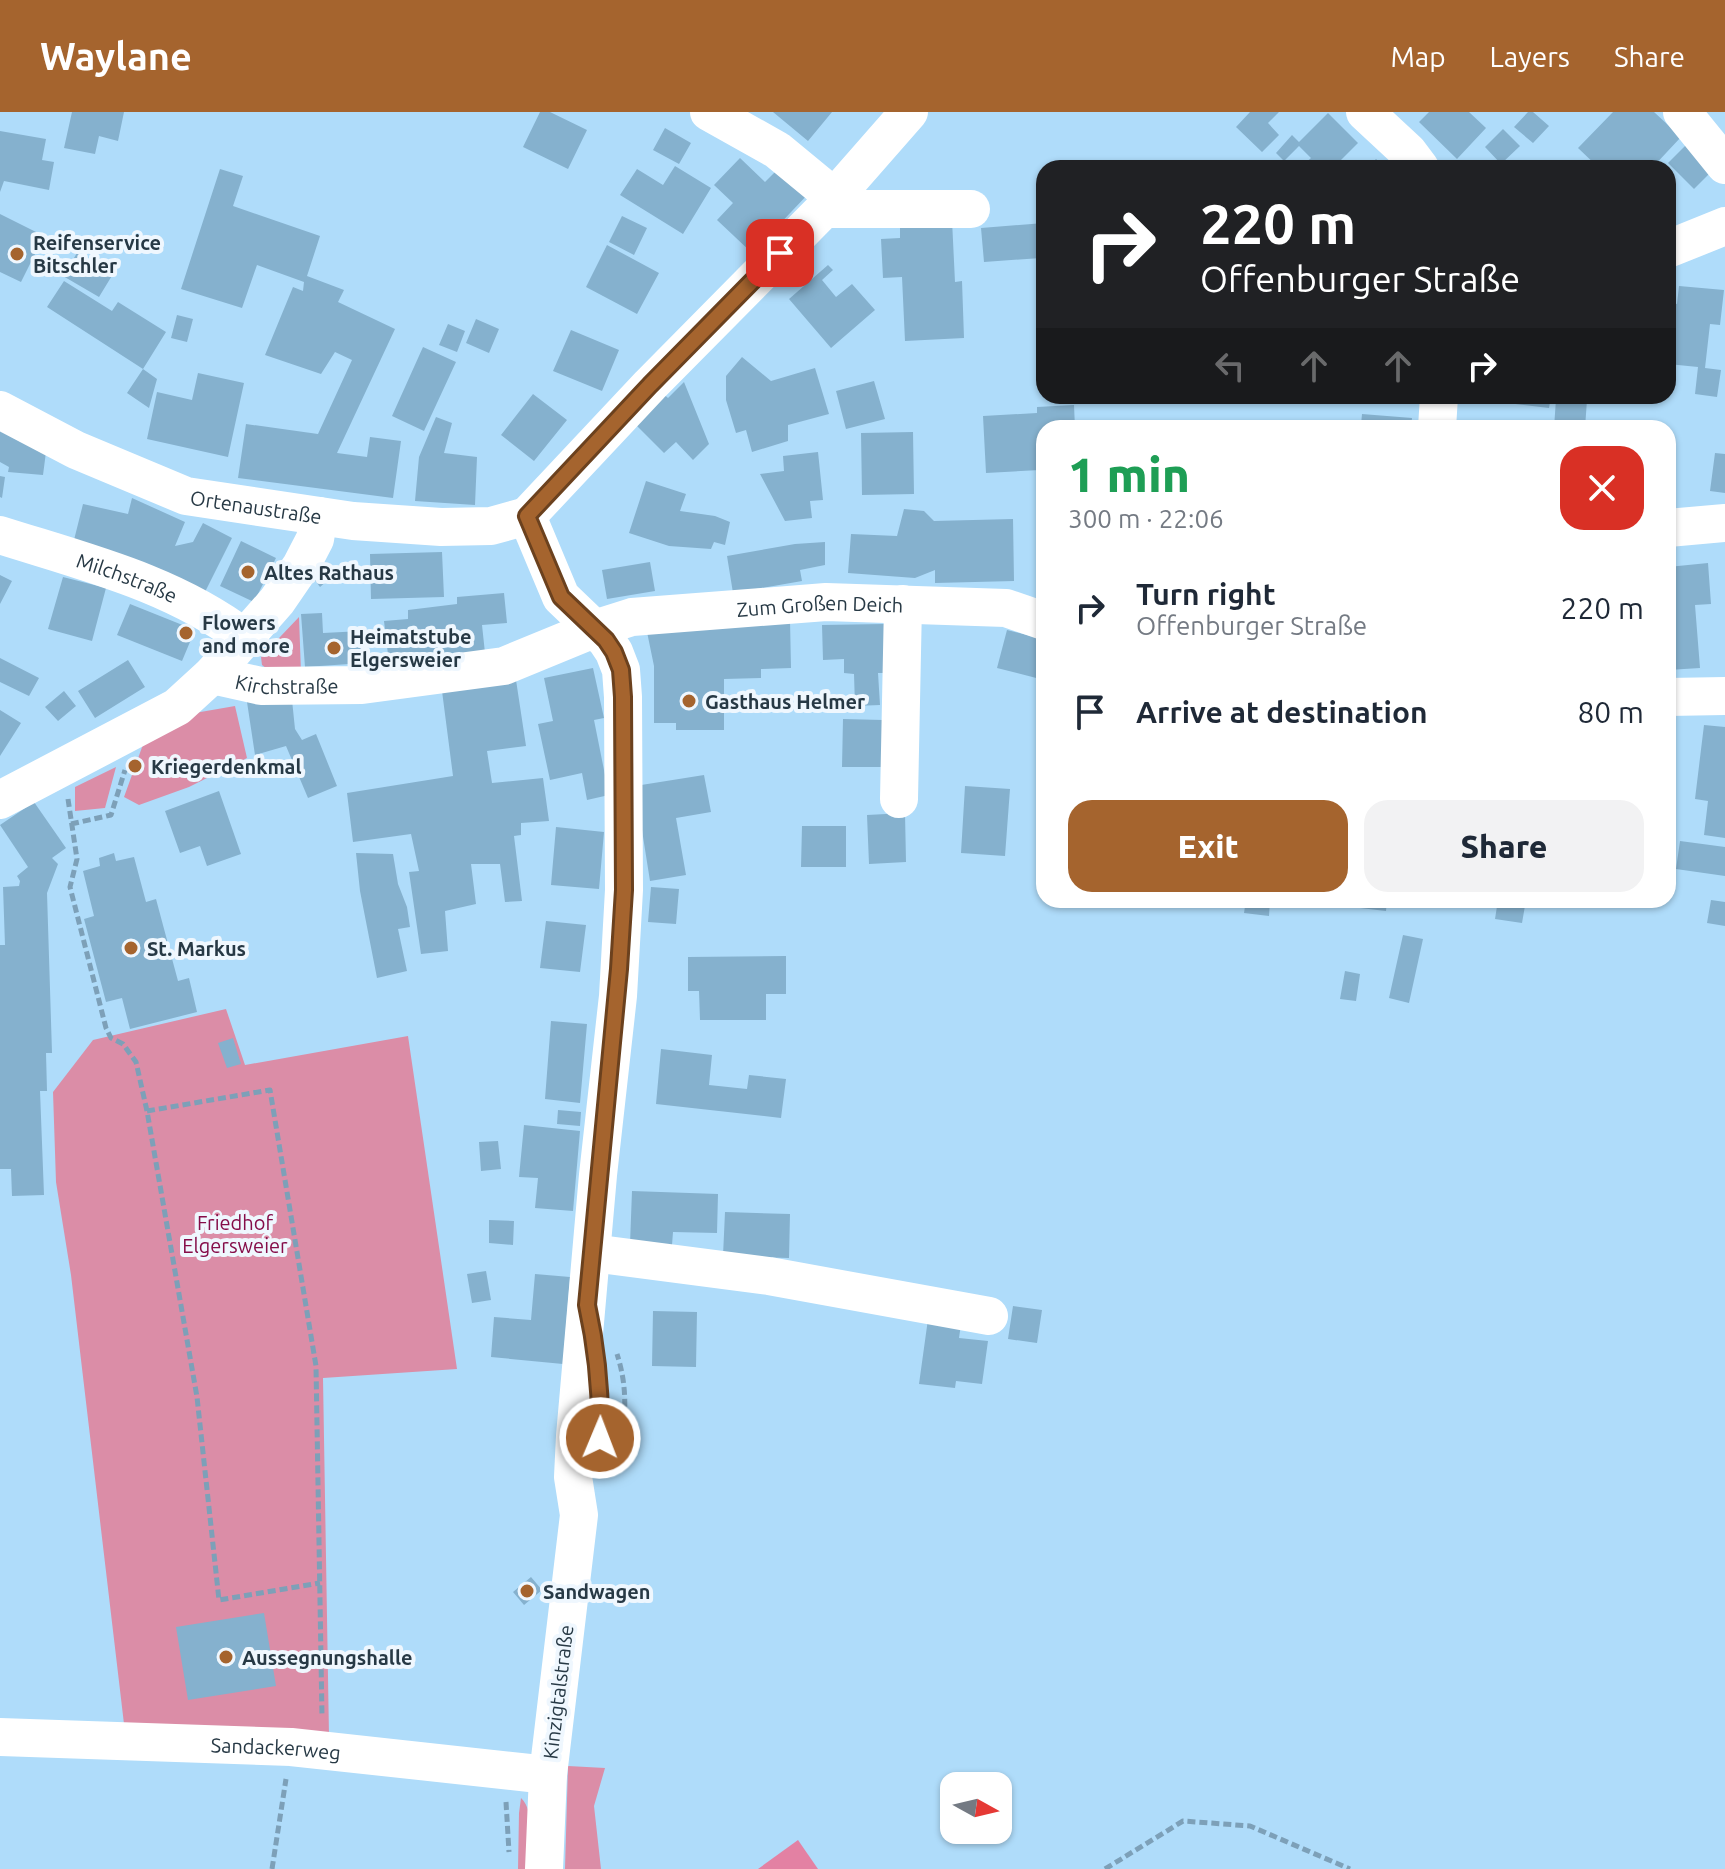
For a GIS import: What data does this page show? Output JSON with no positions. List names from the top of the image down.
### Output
{
  "streets": {
    "street": [
      "Ortenaustraße",
      "Milchstraße",
      "Zum Großen Deich",
      "Kirchstraße",
      "Kinzigtalstraße",
      "Sandackerweg"
    ]
  },
  "crossings": [
    ["Ortenaustraße", "Kirchstraße"],
    ["Ortenaustraße", "Kinzigtalstraße"],
    ["Milchstraße", "Kirchstraße"],
    ["Zum Großen Deich", "Kirchstraße"],
    ["Zum Großen Deich", "Kinzigtalstraße"],
    ["Kirchstraße", "Kinzigtalstraße"],
    ["Kinzigtalstraße", "Sandackerweg"]
  ],
  "parks": ["Friedhof Elgersweier"],
  "places": [
    "Reifenservice Bitschler",
    "Altes Rathaus",
    "Flowers and more",
    "Heimatstube Elgersweier",
    "Gasthaus Helmer",
    "Kriegerdenkmal",
    "St. Markus",
    "Sandwagen",
    "Aussegnungshalle"
  ],
  "north": "right",
  "page": {
    "header": "Waylane",
    "nav": ["Map", "Layers", "Share"],
    "turn": ["220 m", "Offenburger Straße"],
    "heading": ["1 min", "300 m · 22:06"],
    "list": [
      {
        "name": "Turn right",
        "note": "Offenburger Straße",
        "value": "220 m"
      },
      {
        "name": "Arrive at destination",
        "value": "80 m"
      }
    ],
    "buttons": ["Exit", "Share"]
  }
}
